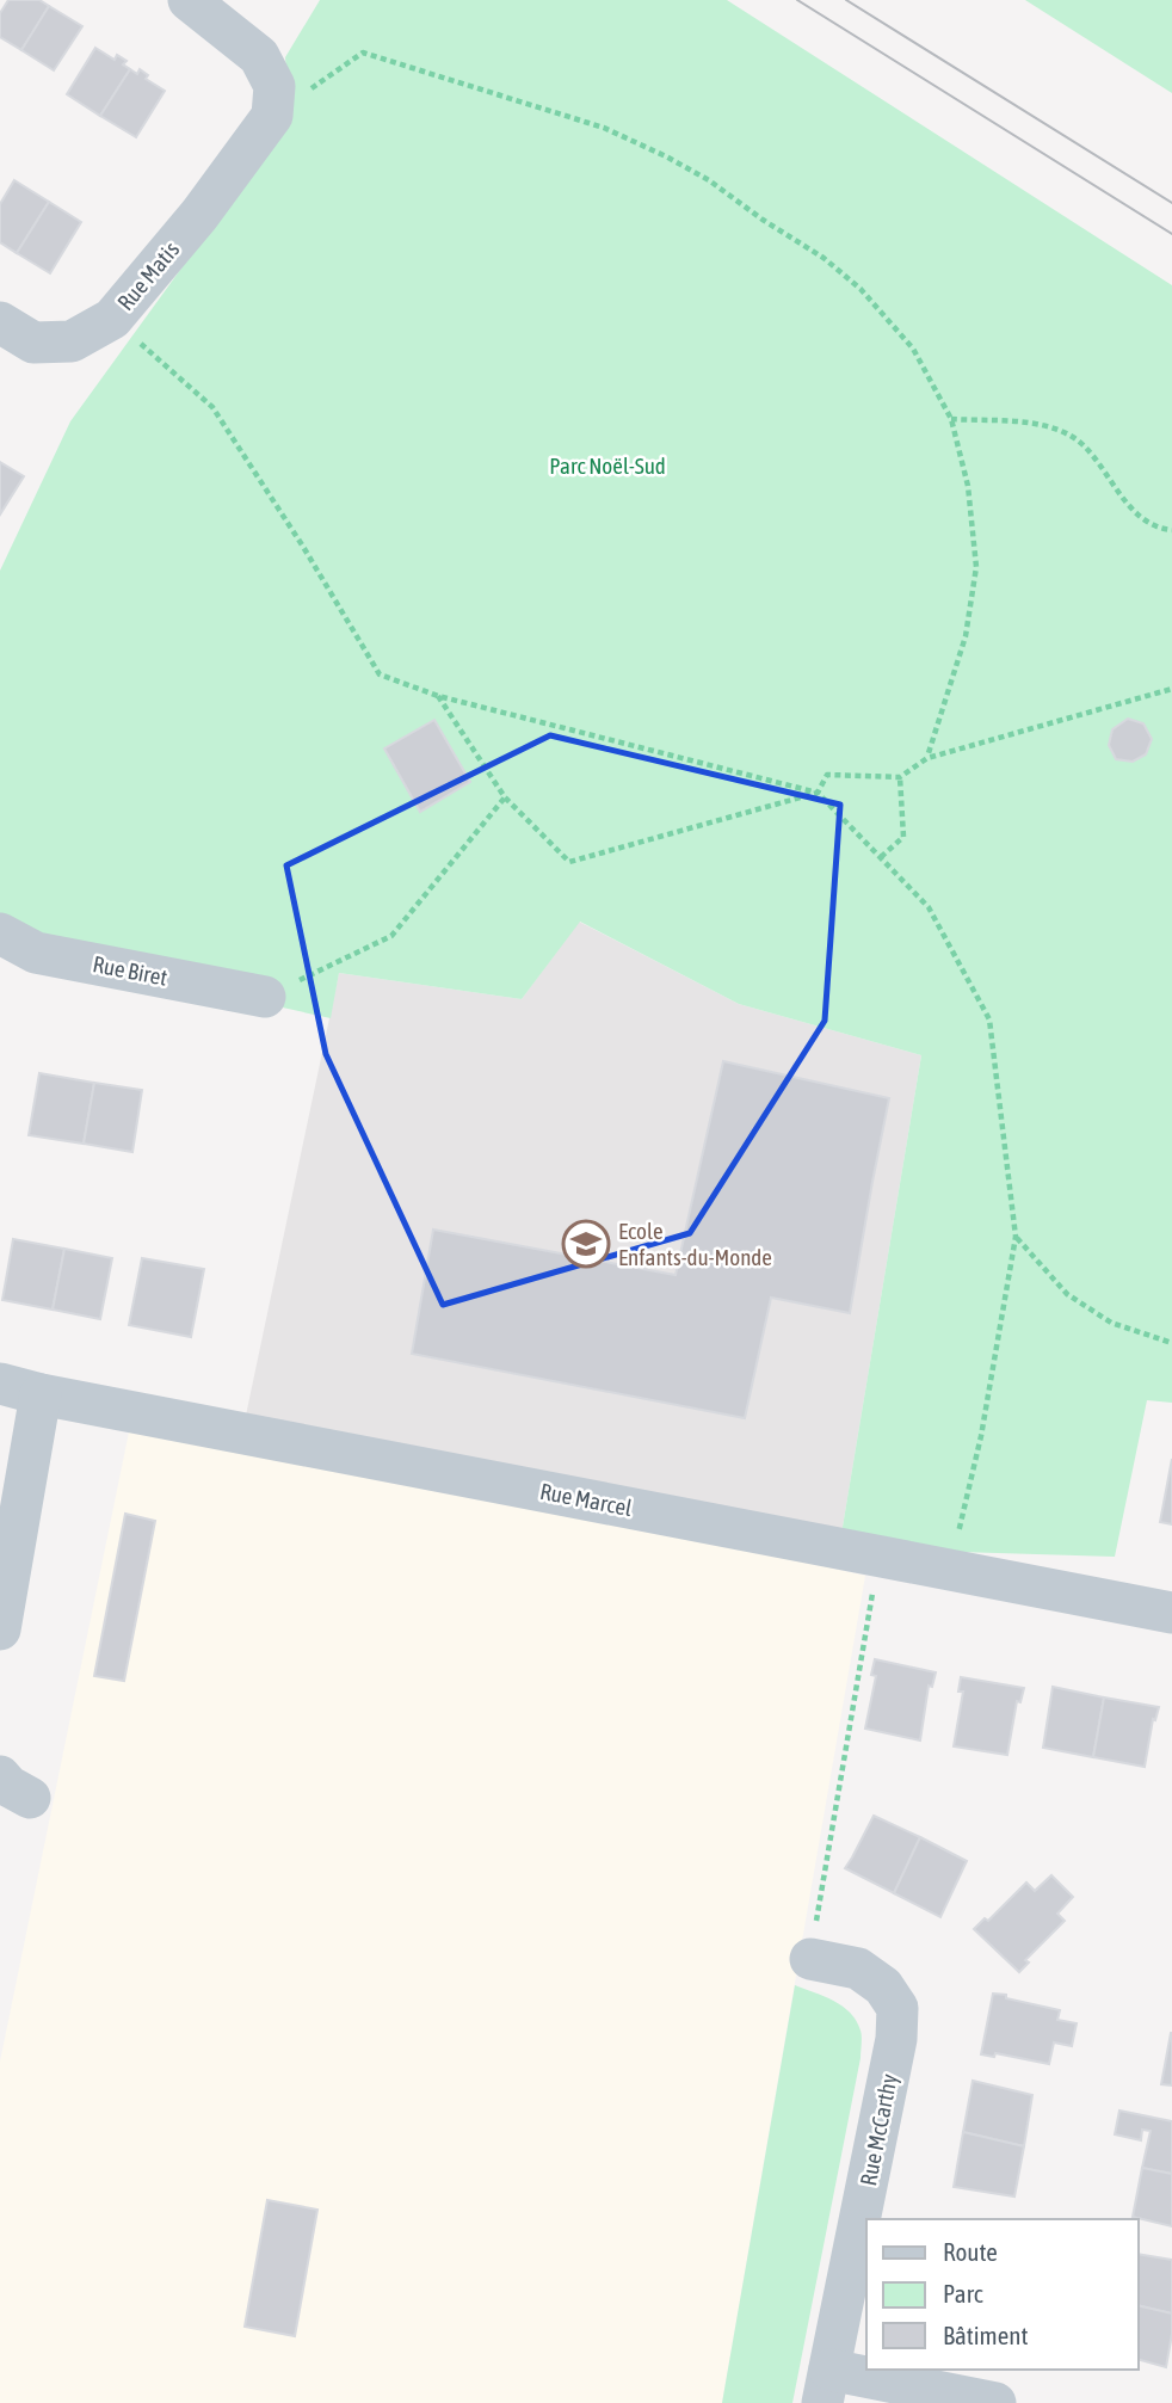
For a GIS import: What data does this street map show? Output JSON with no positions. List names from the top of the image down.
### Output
{
  "streets": {
    "street": [
      "Rue Matis",
      "Rue Biret",
      "Rue Marcel",
      "Rue McCarthy"
    ]
  },
  "parks": ["Parc Noël-Sud"],
  "places": {
    "school or university": ["Ecole Enfants-du-Monde"]
  },
  "legend": ["Route", "Parc", "Bâtiment"]
}
